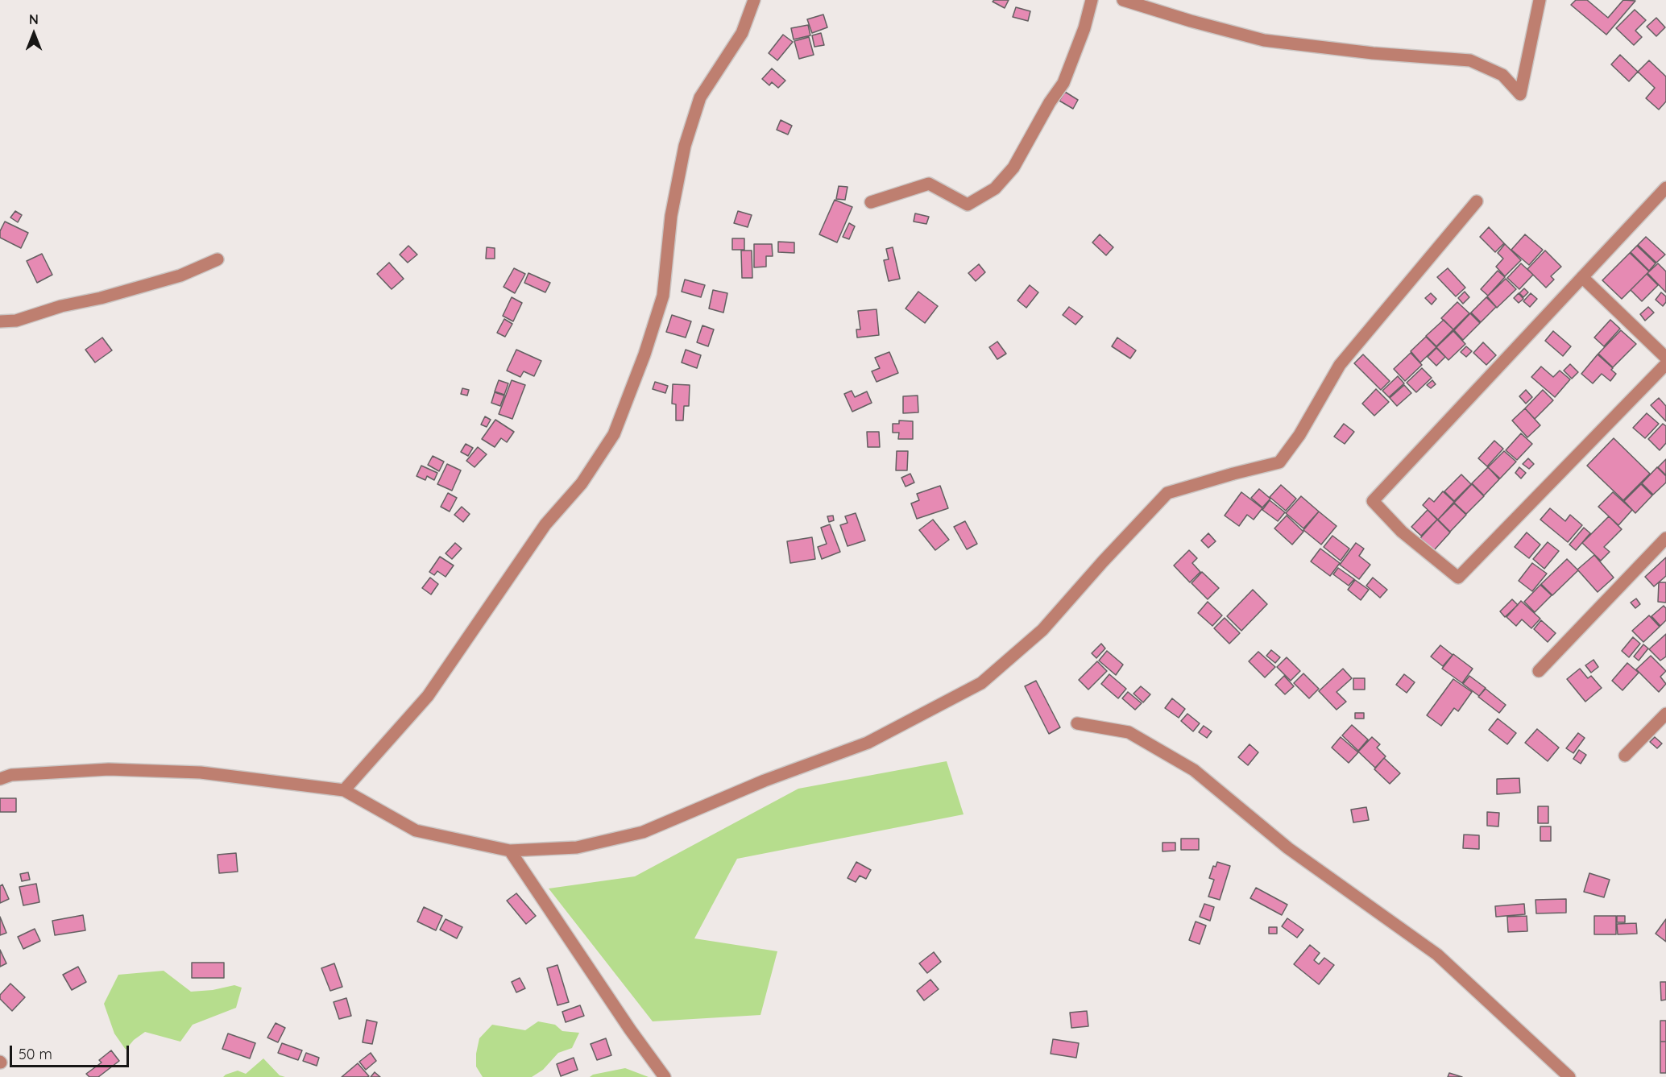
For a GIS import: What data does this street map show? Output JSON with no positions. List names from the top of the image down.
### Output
{
  "scale_bar": "50 m",
  "north": "top"
}
